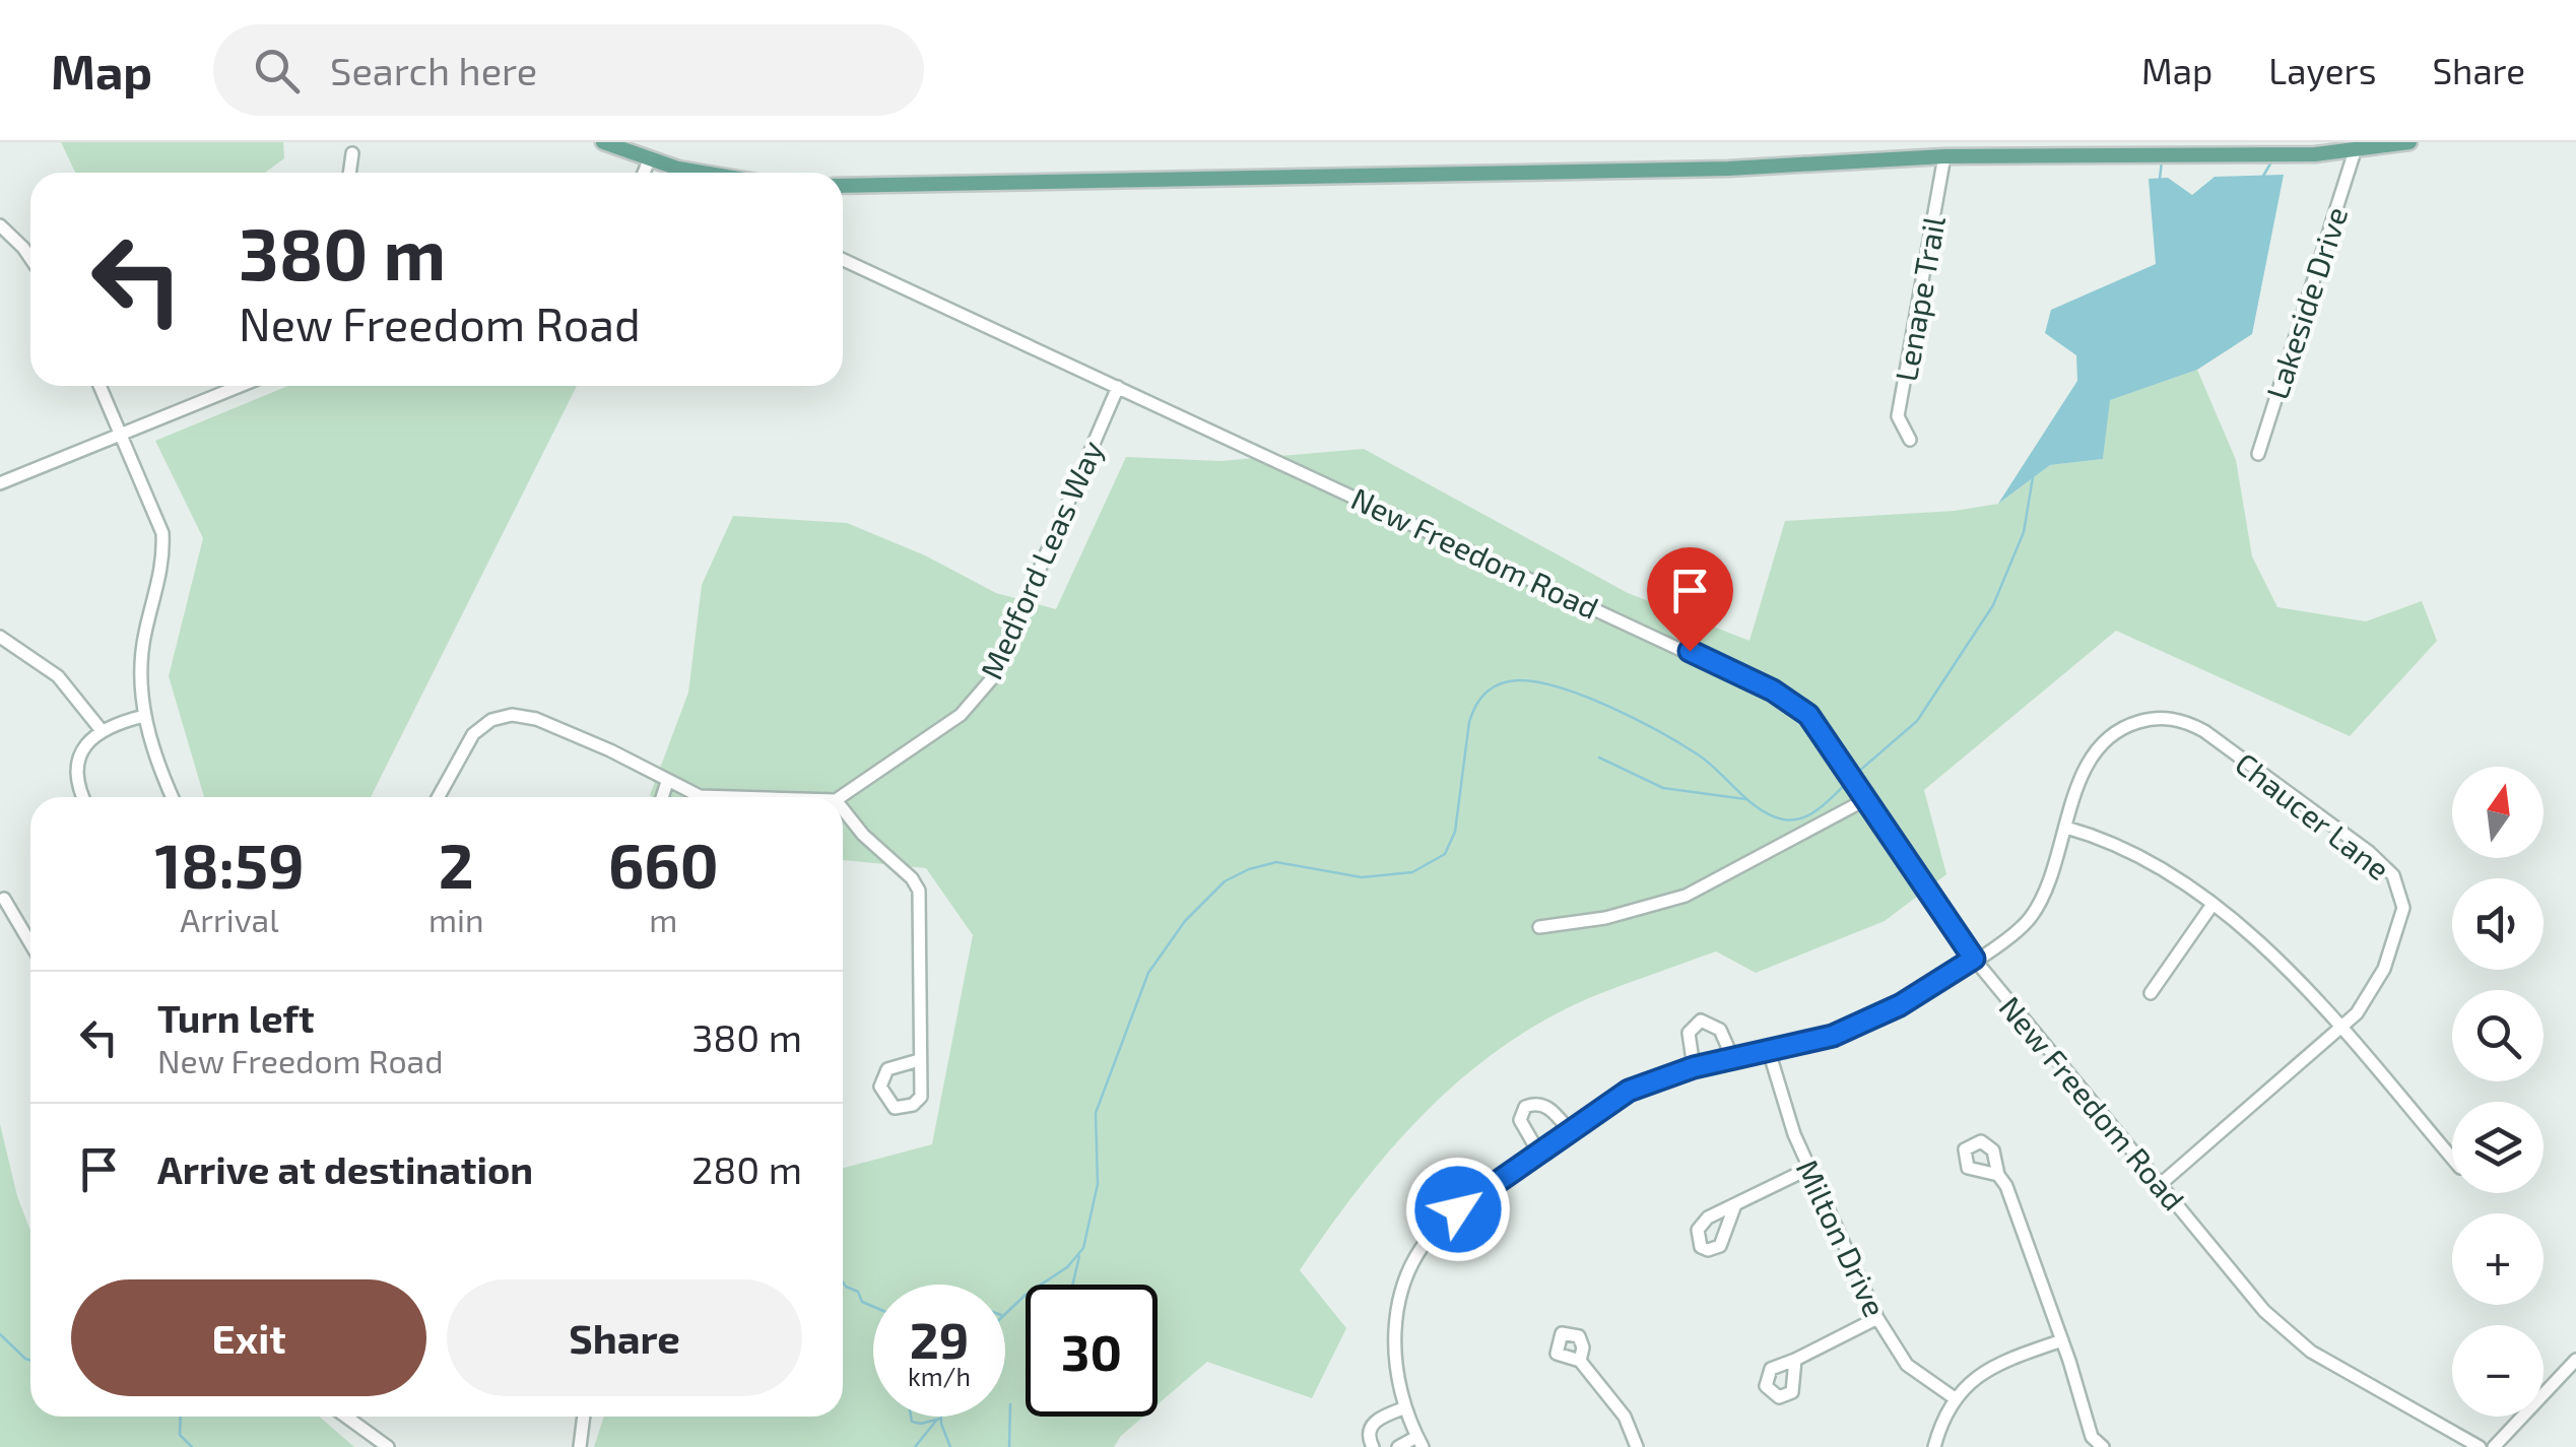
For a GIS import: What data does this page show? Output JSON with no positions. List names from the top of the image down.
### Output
{
  "streets": {
    "street": [
      "Lenape Trail",
      "Lakeside Drive",
      "New Freedom Road",
      "Medford Leas Way",
      "Chaucer Lane",
      "Milton Drive"
    ]
  },
  "crossings": [
    ["New Freedom Road", "Medford Leas Way"],
    ["New Freedom Road", "Chaucer Lane"],
    ["Chaucer Lane", "Milton Drive"]
  ],
  "north": "top",
  "page": {
    "header": "Map",
    "search": "Search here",
    "nav": ["Map", "Layers", "Share"],
    "turn": ["380 m", "New Freedom Road"],
    "map_buttons": ["+", "−"],
    "eta": [
      "18:59",
      "Arrival",
      "2",
      "min",
      "660",
      "m"
    ],
    "list": [
      {
        "name": "Turn left",
        "note": "New Freedom Road",
        "value": "380 m"
      },
      {
        "name": "Arrive at destination",
        "value": "280 m"
      }
    ],
    "buttons": ["Exit", "Share"],
    "speed": "29 km/h",
    "limit": "30"
  }
}
